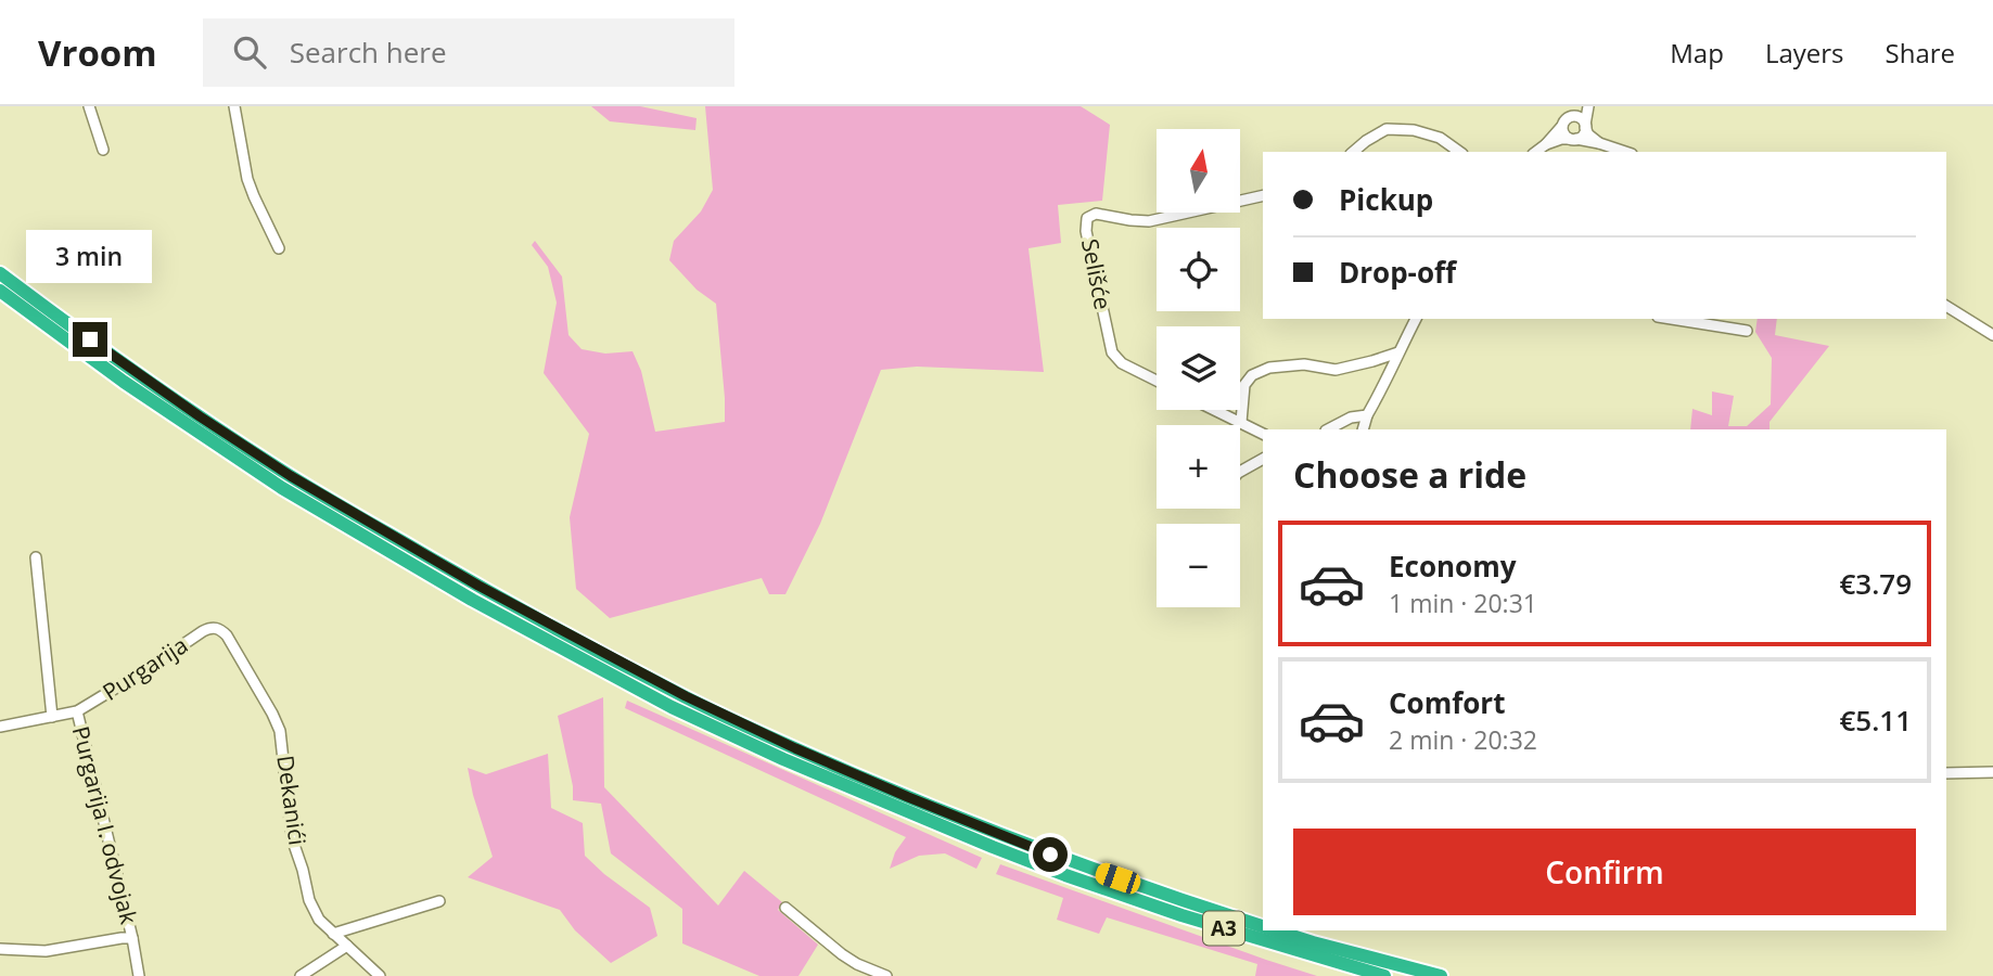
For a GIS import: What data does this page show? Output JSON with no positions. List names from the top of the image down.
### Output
{
  "streets": {
    "highway": ["A3"],
    "street": [
      "Selišće",
      "Purgarija",
      "Dekanići",
      "Purgarija I. odvojak"
    ]
  },
  "crossings": [
    ["Purgarija", "Dekanići"],
    ["Purgarija", "Purgarija I. odvojak"]
  ],
  "north": "top",
  "page": {
    "header": "Vroom",
    "search": "Search here",
    "nav": ["Map", "Layers", "Share"],
    "map_buttons": ["+", "−"],
    "banner": ["Pickup", "Drop-off"],
    "bubble": "3 min",
    "heading": "Choose a ride",
    "list": [
      {
        "name": "Economy",
        "note": "1 min · 20:31",
        "value": "€3.79"
      },
      {
        "name": "Comfort",
        "note": "2 min · 20:32",
        "value": "€5.11"
      }
    ],
    "buttons": "Confirm"
  }
}
